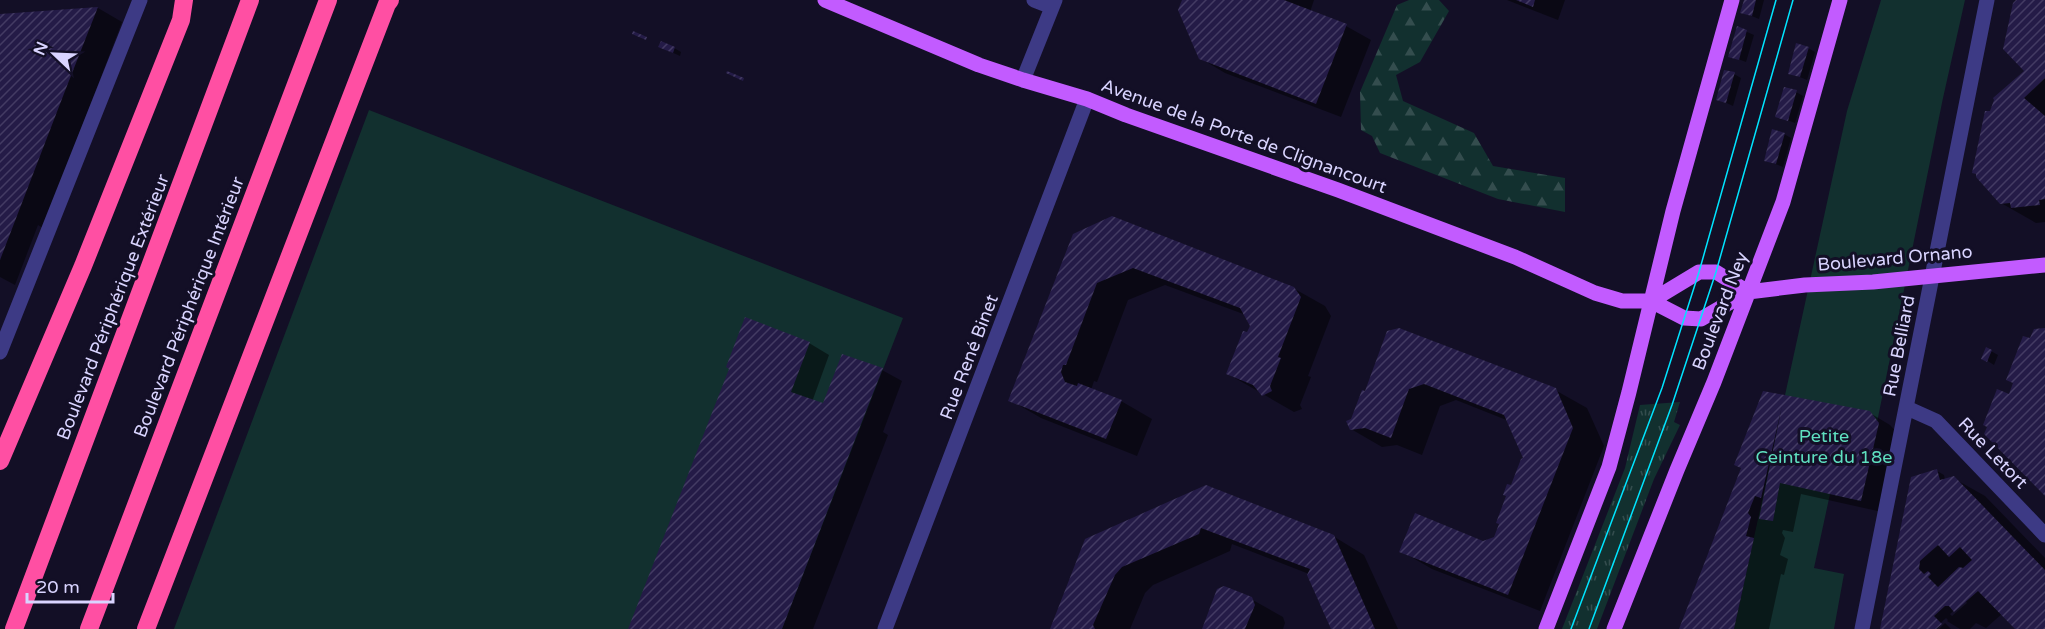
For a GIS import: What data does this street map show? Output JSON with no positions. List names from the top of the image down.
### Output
{
  "streets": {
    "highway": ["Boulevard Périphérique Extérieur", "Boulevard Périphérique Intérieur"],
    "main road": ["Avenue de la Porte de Clignancourt", "Boulevard Ornano", "Boulevard Ney"],
    "street": ["Rue Belliard", "Rue René Binet", "Rue Letort"]
  },
  "crossings": [
    ["Avenue de la Porte de Clignancourt", "Boulevard Ornano"],
    ["Avenue de la Porte de Clignancourt", "Rue René Binet"],
    ["Boulevard Ornano", "Boulevard Ney"],
    ["Boulevard Ornano", "Rue Belliard"],
    ["Rue Belliard", "Rue Letort"]
  ],
  "parks": ["Petite Ceinture du 18e"],
  "scale_bar": "20 m",
  "north": "top left"
}
